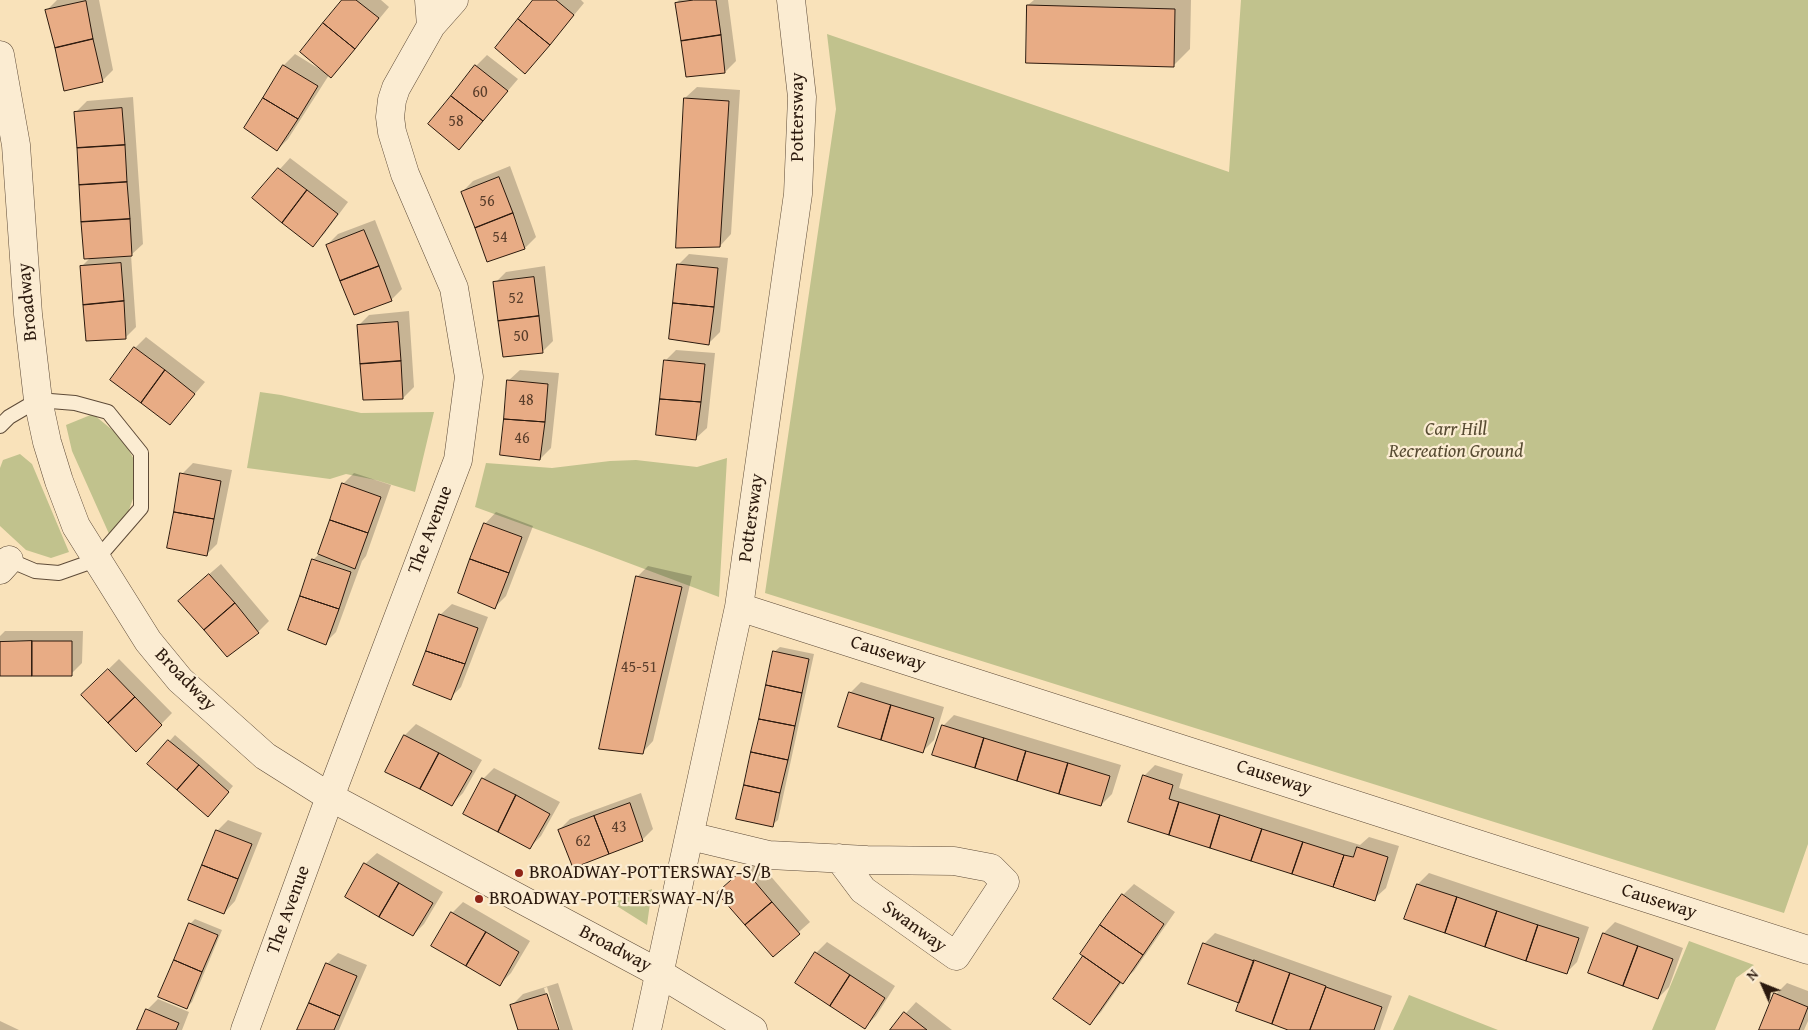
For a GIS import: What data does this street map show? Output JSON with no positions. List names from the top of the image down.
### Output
{
  "streets": {
    "street": [
      "Pottersway",
      "Broadway",
      "The Avenue",
      "Causeway",
      "Swanway"
    ]
  },
  "crossings": [
    ["Pottersway", "Broadway"],
    ["Pottersway", "Causeway"],
    ["Pottersway", "Swanway"],
    ["Broadway", "The Avenue"]
  ],
  "parks": ["Carr Hill Recreation Ground"],
  "places": ["BROADWAY-POTTERSWAY-S/B", "BROADWAY-POTTERSWAY-N/B"],
  "house_numbers": [
    "60",
    "58",
    "56",
    "54",
    "52",
    "50",
    "48",
    "46",
    "45-51",
    "43",
    "62"
  ],
  "north": "top left"
}
